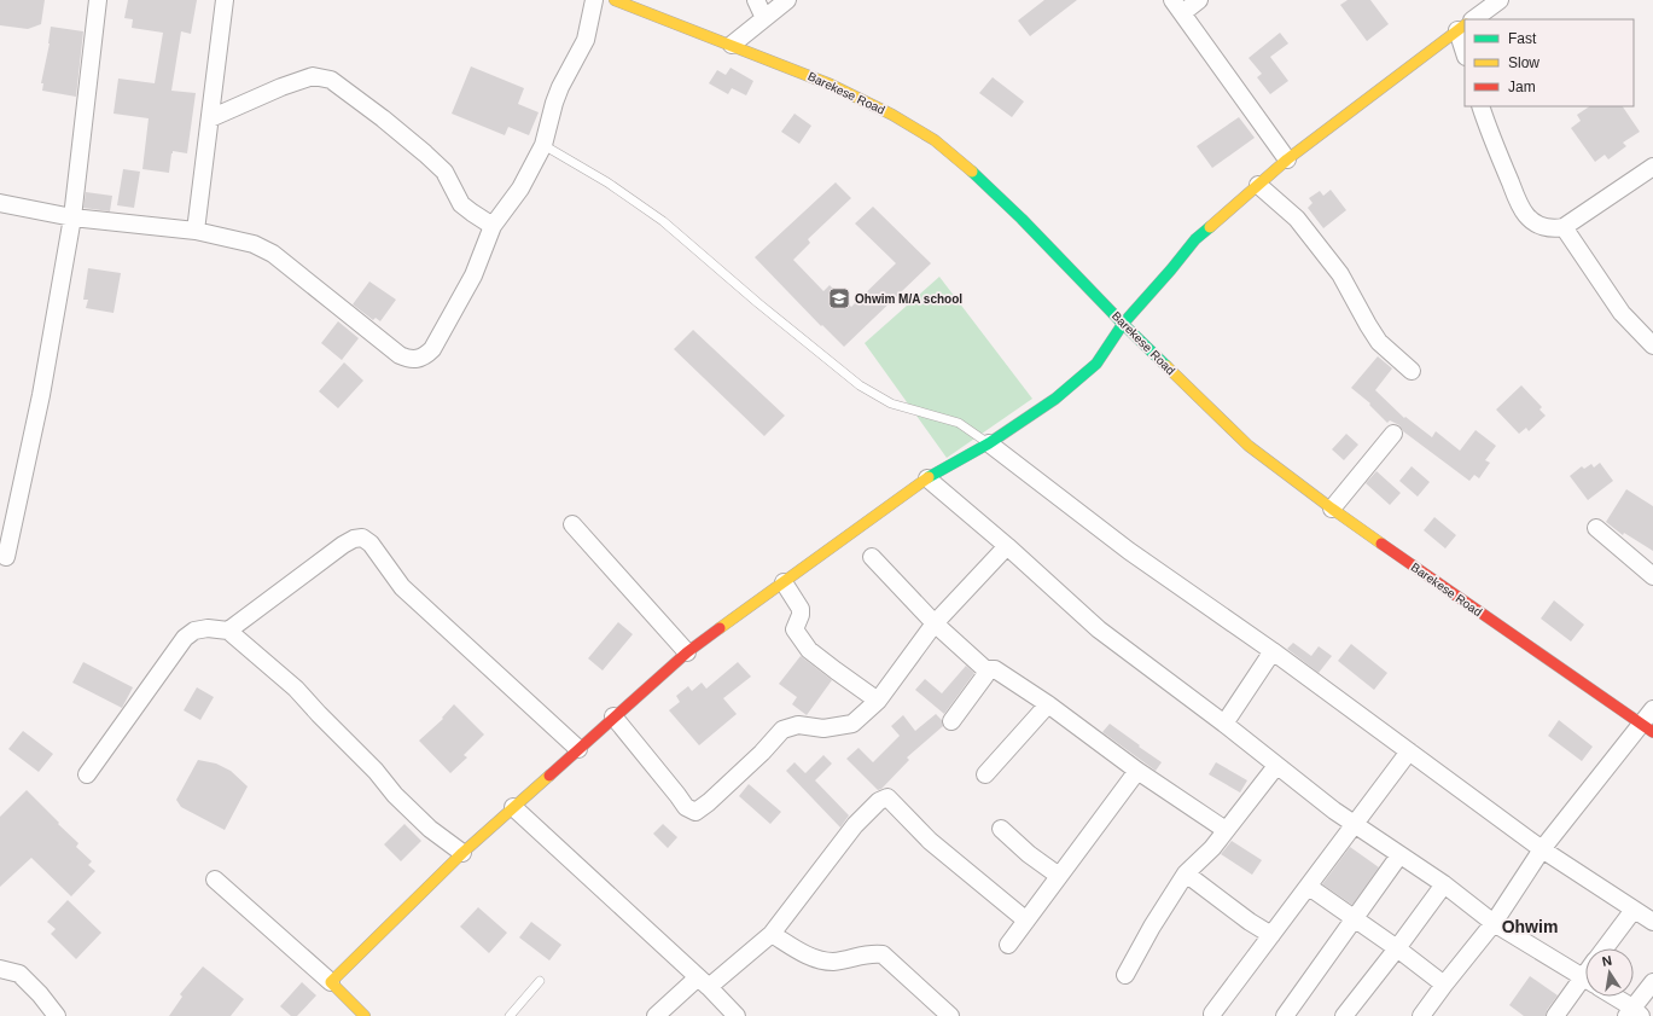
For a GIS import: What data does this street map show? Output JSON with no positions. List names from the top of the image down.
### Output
{
  "streets": {
    "street": ["Barekese Road"]
  },
  "districts": ["Ohwim"],
  "places": {
    "school or university": ["Ohwim M/A school"]
  },
  "legend": ["Fast", "Slow", "Jam"],
  "north": "top"
}
